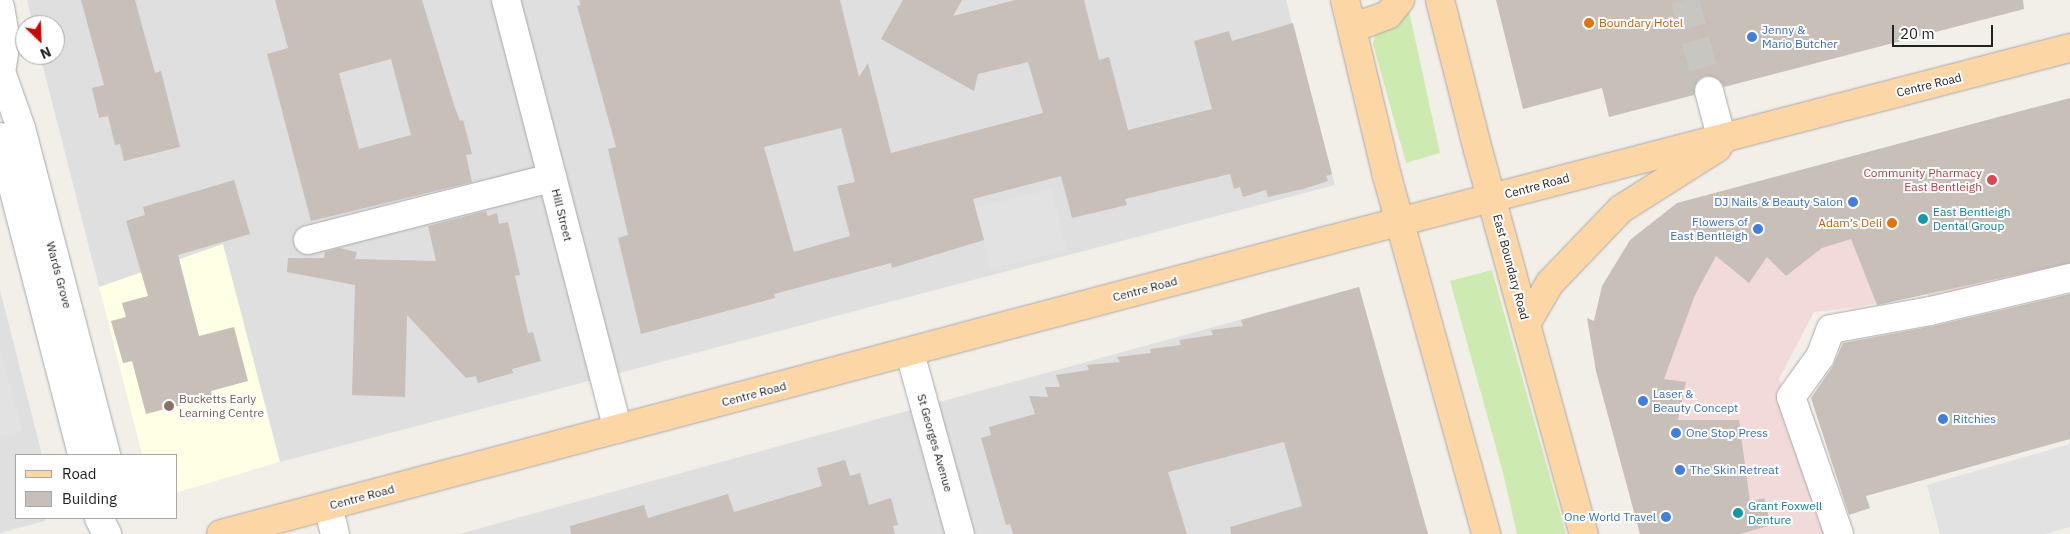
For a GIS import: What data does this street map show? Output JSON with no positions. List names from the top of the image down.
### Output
{
  "streets": {
    "main road": ["Centre Road", "East Boundary Road"],
    "street": ["Hill Street", "Wards Grove", "St Georges Avenue"]
  },
  "crossings": [
    ["Centre Road", "Hill Street"],
    ["Centre Road", "East Boundary Road"],
    ["Centre Road", "St Georges Avenue"]
  ],
  "places": [
    "Boundary Hotel",
    "Jenny & Mario Butcher",
    "Community Pharmacy East Bentleigh",
    "DJ Nails & Beauty Salon",
    "East Bentleigh Dental Group",
    "Adam’s Deli",
    "Flowers of East Bentleigh",
    "Laser & Beauty Concept",
    "Bucketts Early Learning Centre",
    "Ritchies",
    "One Stop Press",
    "The Skin Retreat",
    "Grant Foxwell Denture",
    "One World Travel"
  ],
  "legend": ["Road", "Building"],
  "scale_bar": "20 m",
  "north": "bottom right"
}
